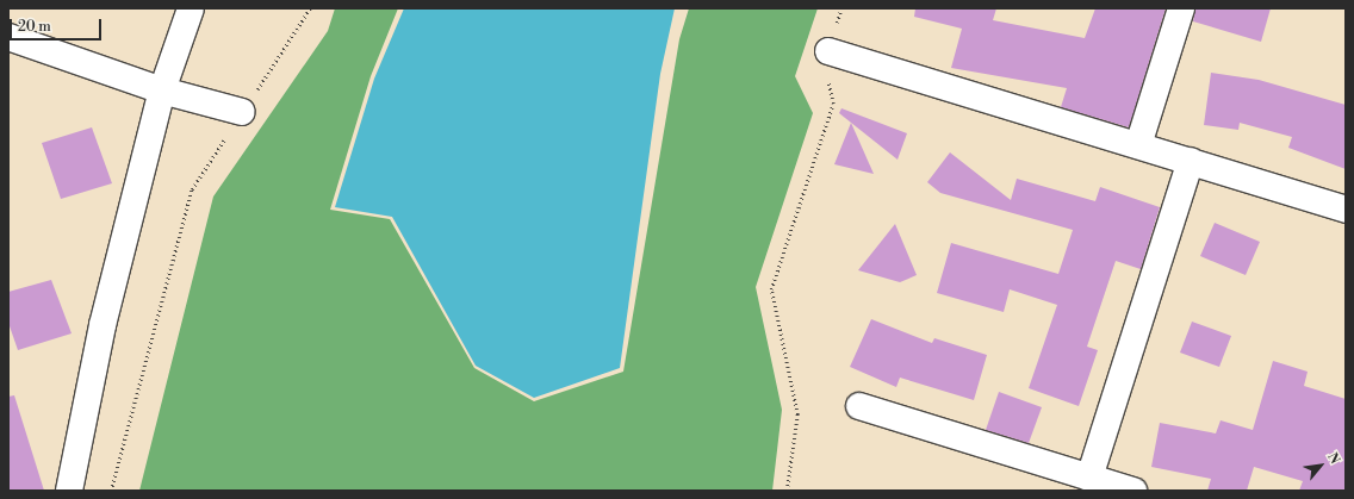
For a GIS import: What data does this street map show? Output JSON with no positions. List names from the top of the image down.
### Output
{
  "scale_bar": "20 m",
  "north": "top right"
}
